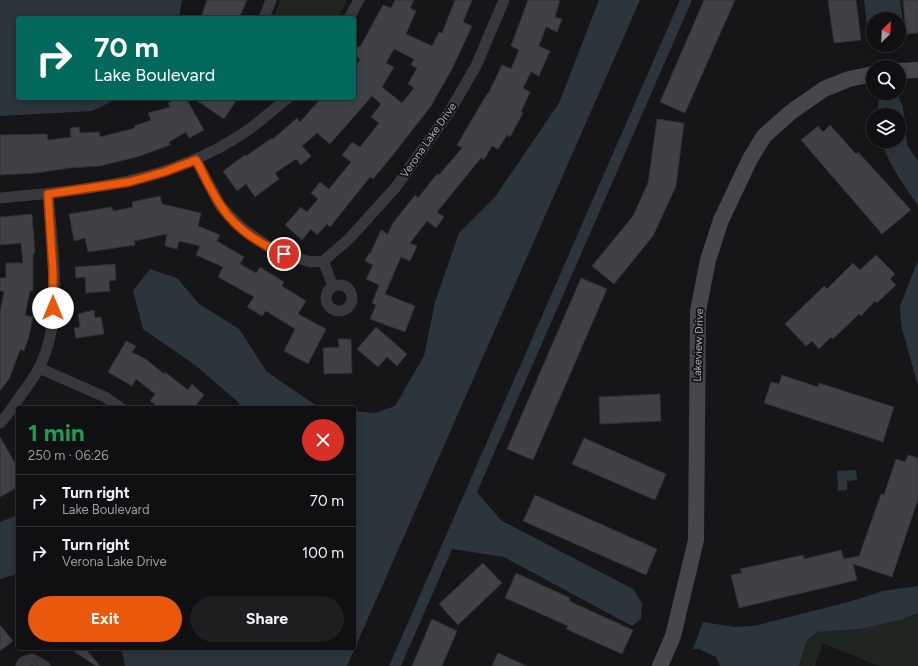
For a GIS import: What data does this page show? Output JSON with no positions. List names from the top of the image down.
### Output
{
  "streets": {
    "street": ["Verona Lake Drive", "Lakeview Drive"]
  },
  "north": "top right",
  "page": {
    "turn": ["70 m", "Lake Boulevard"],
    "heading": ["1 min", "250 m · 06:26"],
    "list": [
      {
        "name": "Turn right",
        "note": "Lake Boulevard",
        "value": "70 m"
      },
      {
        "name": "Turn right",
        "note": "Verona Lake Drive",
        "value": "100 m"
      }
    ],
    "buttons": ["Exit", "Share"]
  }
}
